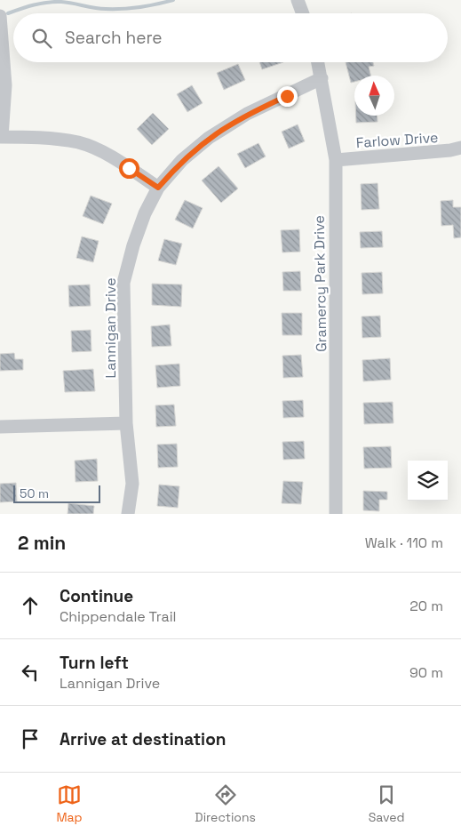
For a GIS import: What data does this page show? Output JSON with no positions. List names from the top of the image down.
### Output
{
  "streets": {
    "street": ["Farlow Drive", "Gramercy Park Drive", "Lannigan Drive"]
  },
  "crossings": [
    ["Farlow Drive", "Gramercy Park Drive"],
    ["Gramercy Park Drive", "Lannigan Drive"]
  ],
  "scale_bar": "50 m",
  "north": "top",
  "page": {
    "search": "Search here",
    "scale": "50 m",
    "heading": ["2 min", "Walk · 110 m"],
    "list": [
      ["Continue", "Chippendale Trail", "20 m"],
      ["Turn left", "Lannigan Drive", "90 m"],
      "Arrive at destination"
    ],
    "nav": ["Map", "Directions", "Saved"]
  }
}
